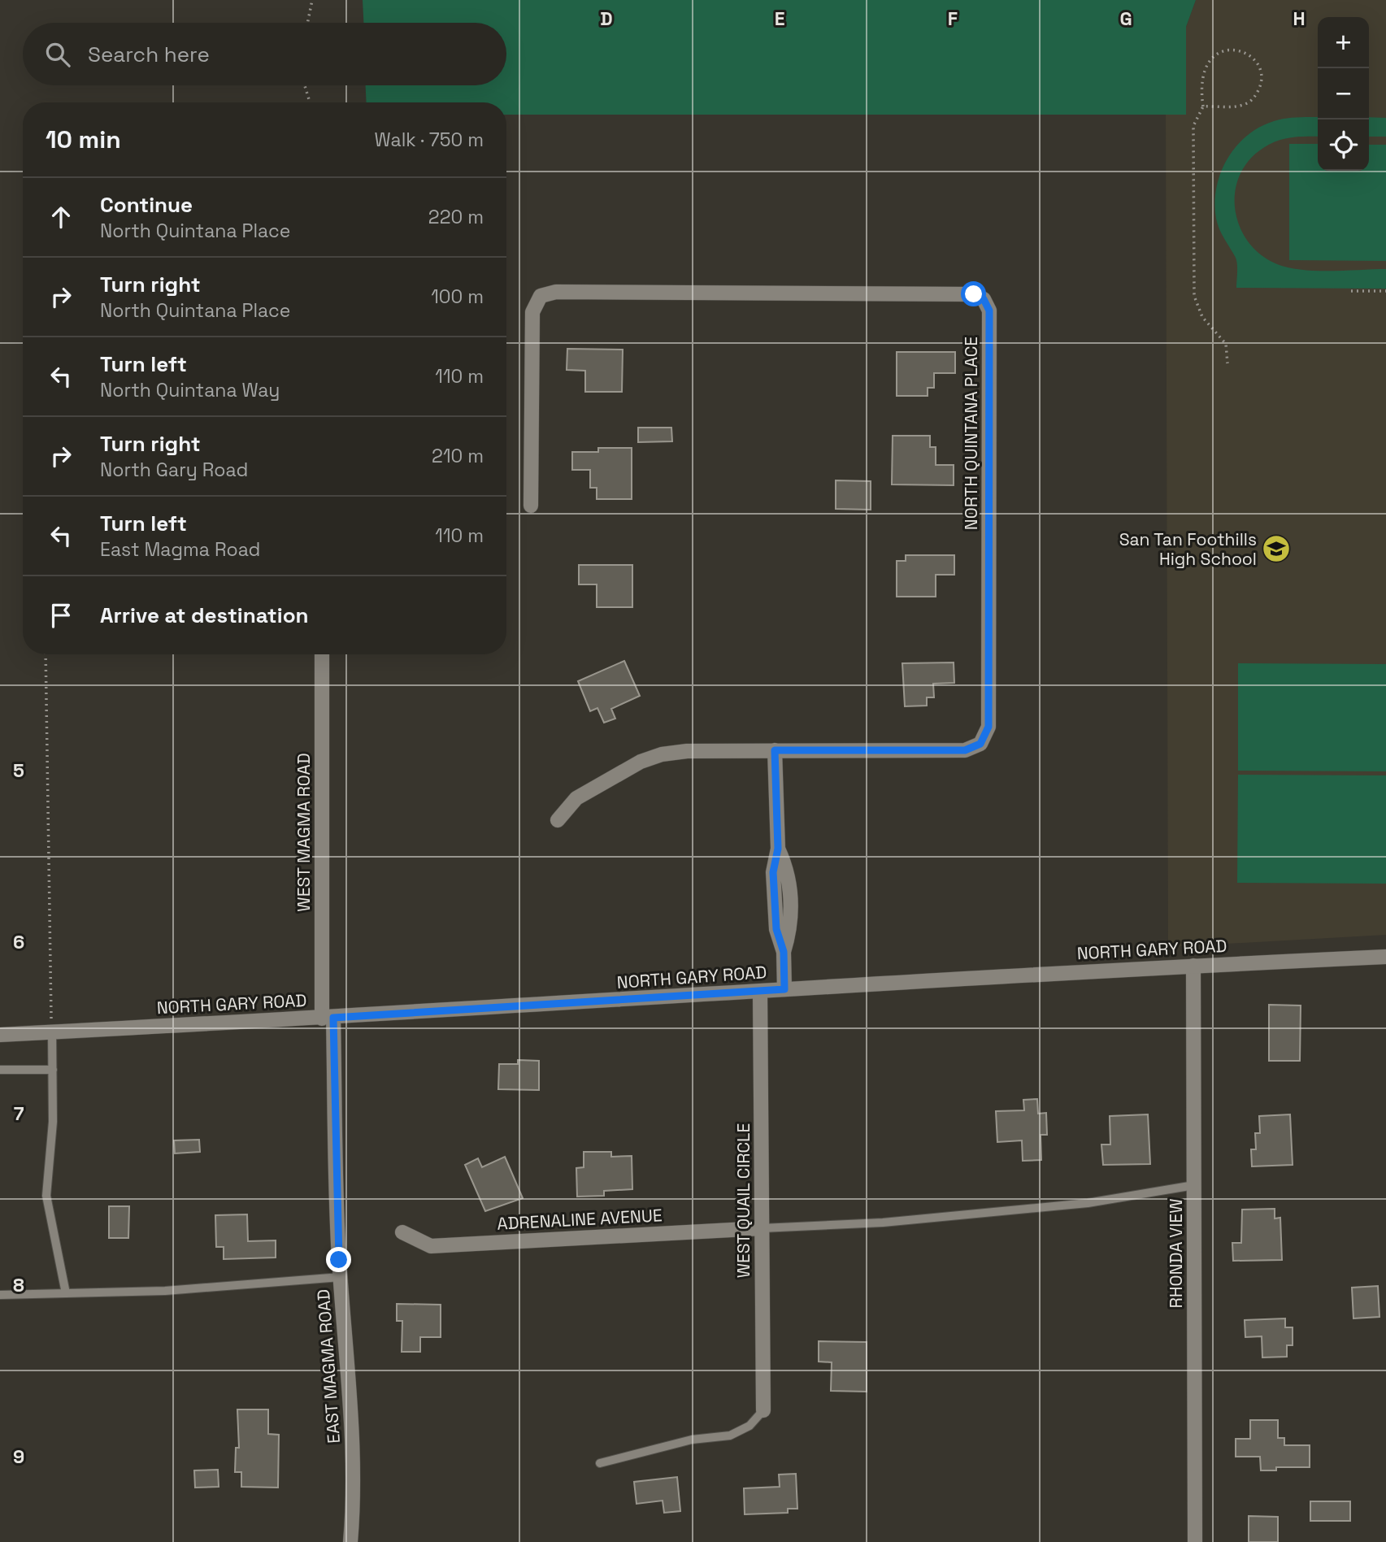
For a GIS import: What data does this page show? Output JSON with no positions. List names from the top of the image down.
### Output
{
  "streets": {
    "street": [
      "NORTH QUINTANA PLACE",
      "WEST MAGMA ROAD",
      "NORTH GARY ROAD",
      "WEST QUAIL CIRCLE",
      "ADRENALINE AVENUE",
      "RHONDA VIEW",
      "EAST MAGMA ROAD"
    ]
  },
  "crossings": [
    ["WEST MAGMA ROAD", "NORTH GARY ROAD"],
    ["WEST MAGMA ROAD", "EAST MAGMA ROAD"],
    ["NORTH GARY ROAD", "WEST QUAIL CIRCLE"],
    ["NORTH GARY ROAD", "RHONDA VIEW"],
    ["NORTH GARY ROAD", "EAST MAGMA ROAD"],
    ["WEST QUAIL CIRCLE", "ADRENALINE AVENUE"]
  ],
  "places": {
    "school or university": ["San Tan Foothills High School"]
  },
  "page": {
    "map_buttons": ["+", "−"],
    "search": "Search here",
    "heading": ["10 min", "Walk · 750 m"],
    "list": [
      ["Continue", "North Quintana Place", "220 m"],
      ["Turn right", "North Quintana Place", "100 m"],
      ["Turn left", "North Quintana Way", "110 m"],
      ["Turn right", "North Gary Road", "210 m"],
      ["Turn left", "East Magma Road", "110 m"],
      "Arrive at destination"
    ]
  },
  "grid": {
    "columns": [
      "D",
      "E",
      "F",
      "G",
      "H"
    ],
    "rows": [
      "5",
      "6",
      "7",
      "8",
      "9"
    ]
  }
}
